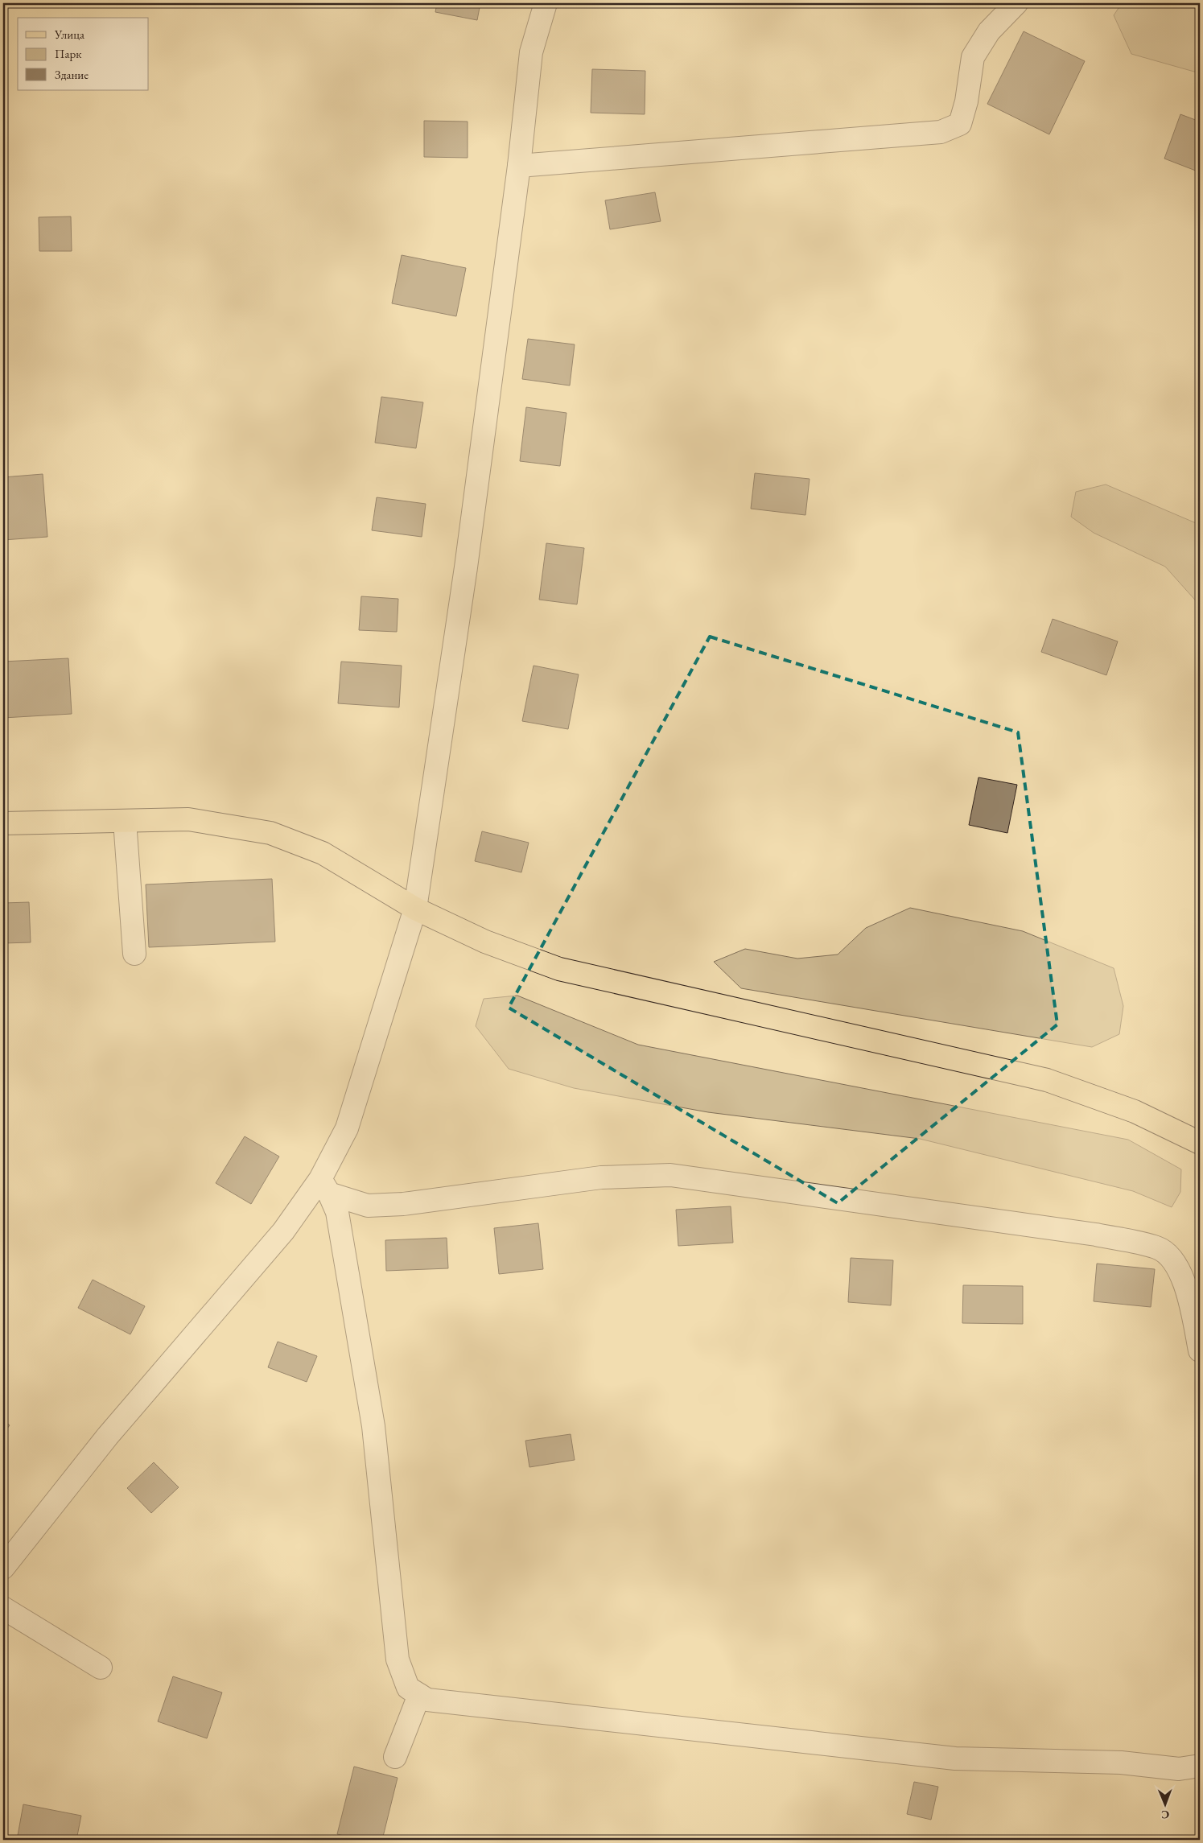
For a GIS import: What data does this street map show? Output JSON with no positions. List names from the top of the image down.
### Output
{
  "legend": ["Улица", "Парк", "Здание"],
  "north": "bottom"
}
